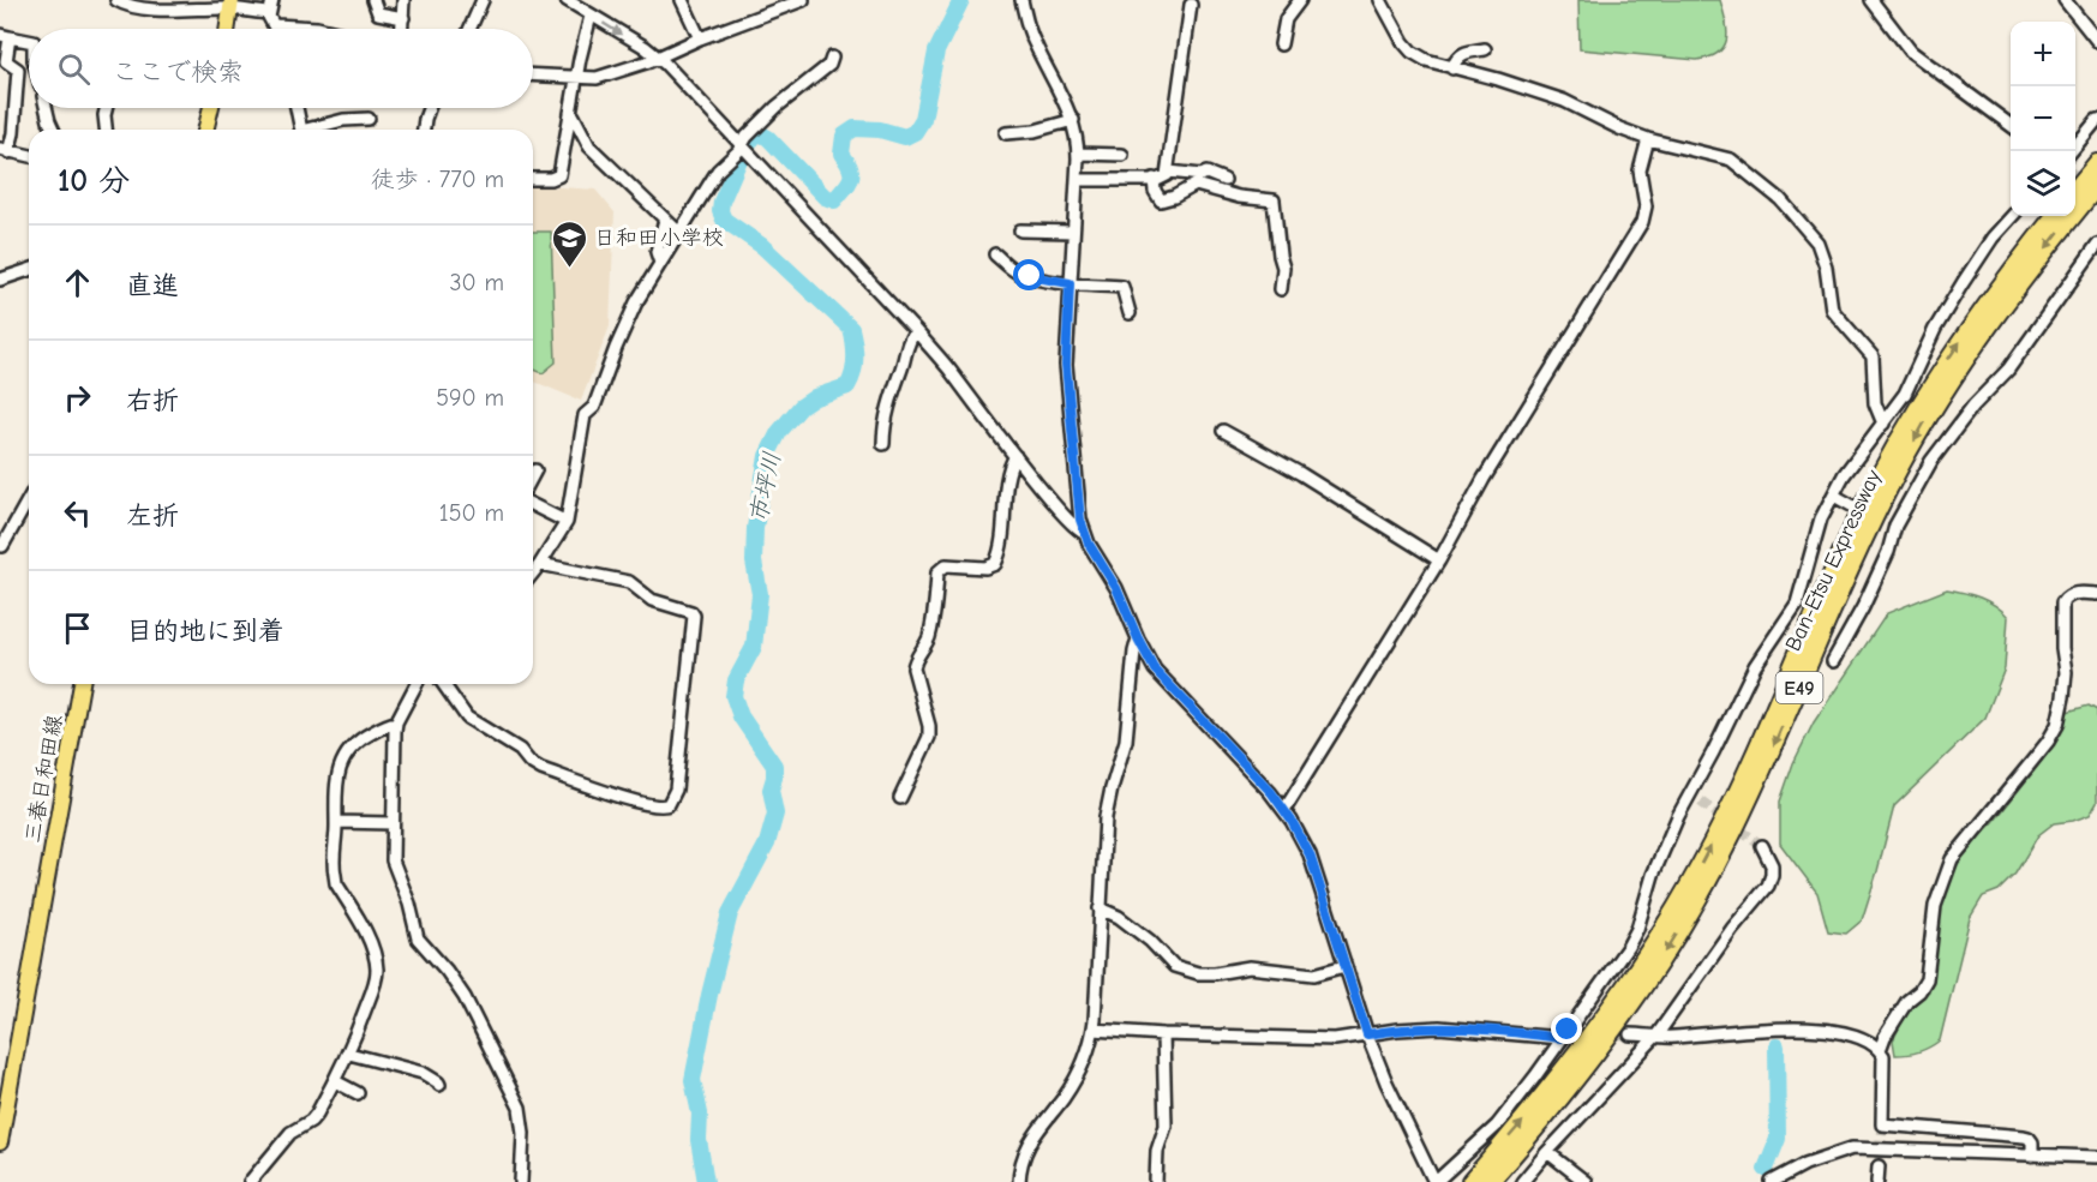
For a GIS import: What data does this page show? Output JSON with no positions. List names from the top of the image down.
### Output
{
  "streets": {
    "highway": ["Ban-Etsu Expressway", "E49"],
    "main road": ["三春日和田線"]
  },
  "water": ["市坪川"],
  "places": {
    "school or university": ["日和田小学校"]
  },
  "page": {
    "map_buttons": ["+", "−"],
    "search": "ここで検索",
    "heading": ["10 分", "徒歩 · 770 m"],
    "list": [
      ["直進", "30 m"],
      ["右折", "590 m"],
      ["左折", "150 m"],
      "目的地に到着"
    ]
  }
}
